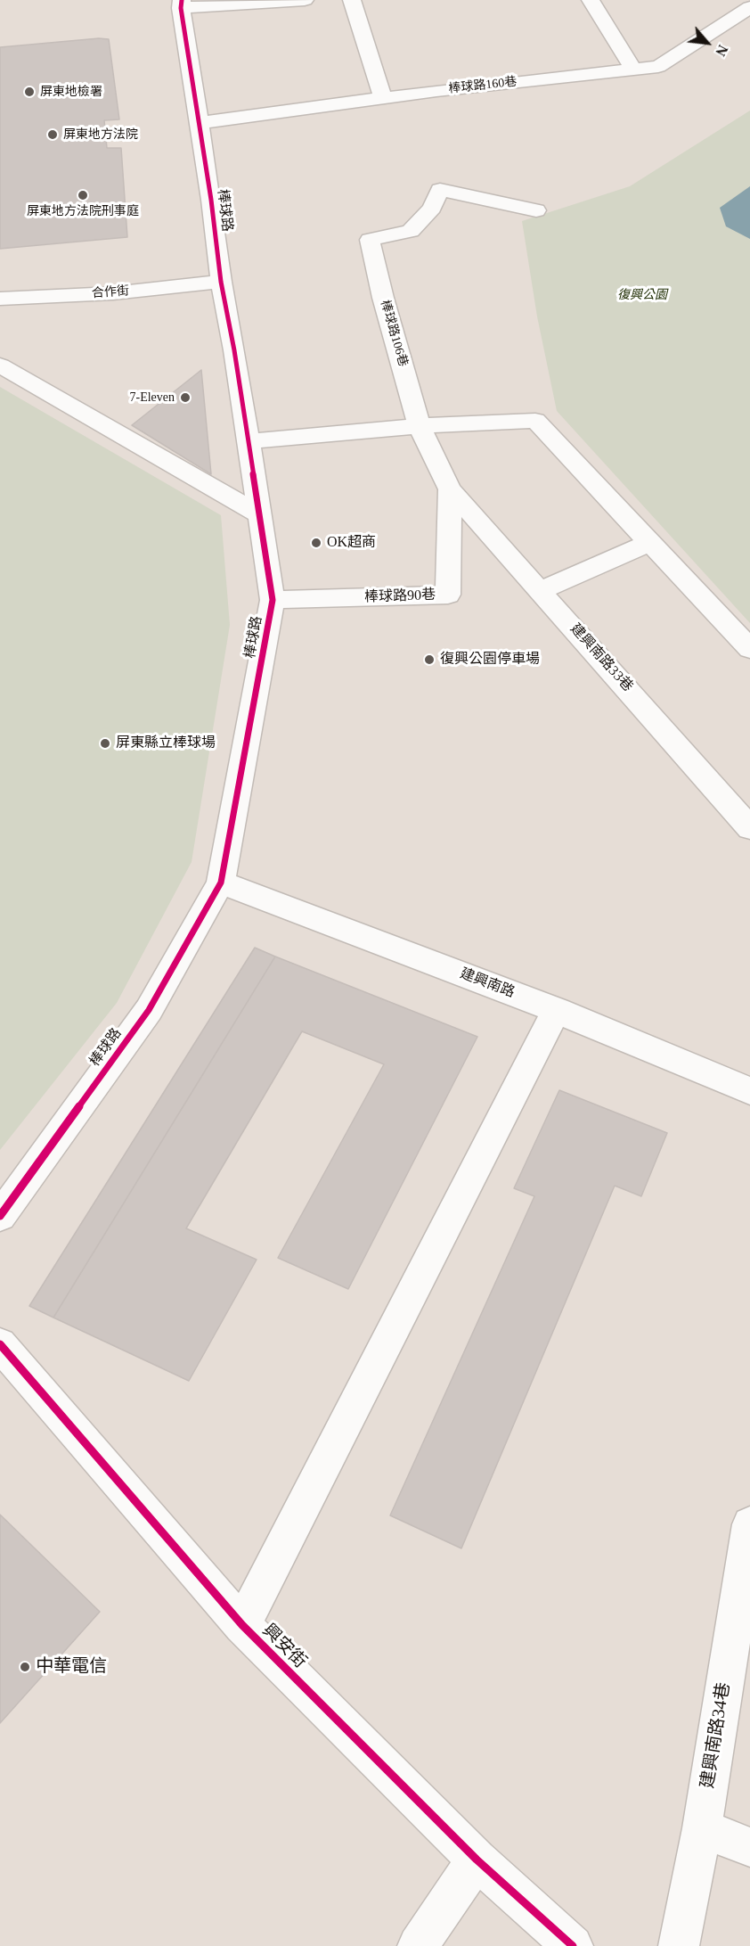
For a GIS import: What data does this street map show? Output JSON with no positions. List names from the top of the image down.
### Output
{
  "streets": {
    "street": [
      "棒球路160巷",
      "棒球路",
      "合作街",
      "棒球路106巷",
      "棒球路90巷",
      "建興南路33巷",
      "建興南路",
      "興安街",
      "建興南路34巷"
    ]
  },
  "crossings": [
    ["棒球路160巷", "棒球路"],
    ["棒球路", "合作街"],
    ["棒球路", "棒球路90巷"],
    ["棒球路", "建興南路"],
    ["棒球路106巷", "棒球路90巷"],
    ["棒球路90巷", "建興南路33巷"]
  ],
  "parks": ["復興公園"],
  "places": [
    "屏東地檢署",
    "屏東地方法院",
    "屏東地方法院刑事庭",
    "7-Eleven",
    "OK超商",
    "復興公園停車場",
    "屏東縣立棒球場",
    "中華電信"
  ],
  "north": "bottom right"
}
